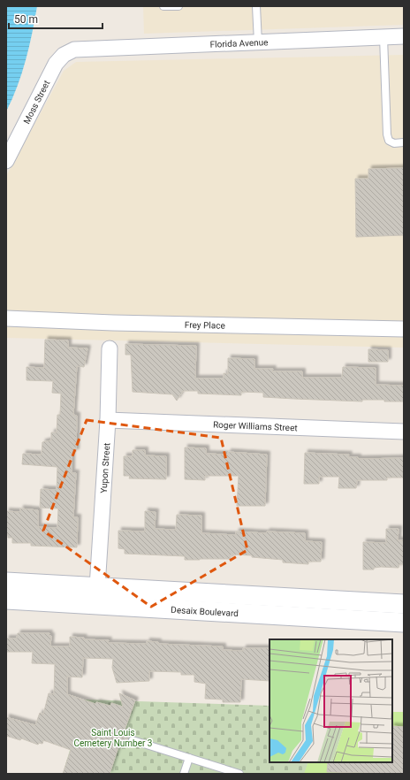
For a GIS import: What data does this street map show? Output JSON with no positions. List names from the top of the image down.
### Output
{
  "streets": {
    "street": [
      "Florida Avenue",
      "Moss Street",
      "Frey Place",
      "Roger Williams Street",
      "Yupon Street",
      "Desaix Boulevard"
    ]
  },
  "crossings": [
    ["Florida Avenue", "Moss Street"],
    ["Roger Williams Street", "Yupon Street"],
    ["Yupon Street", "Desaix Boulevard"]
  ],
  "parks": ["Saint Louis Cemetery Number 3"],
  "scale_bar": "50 m"
}
